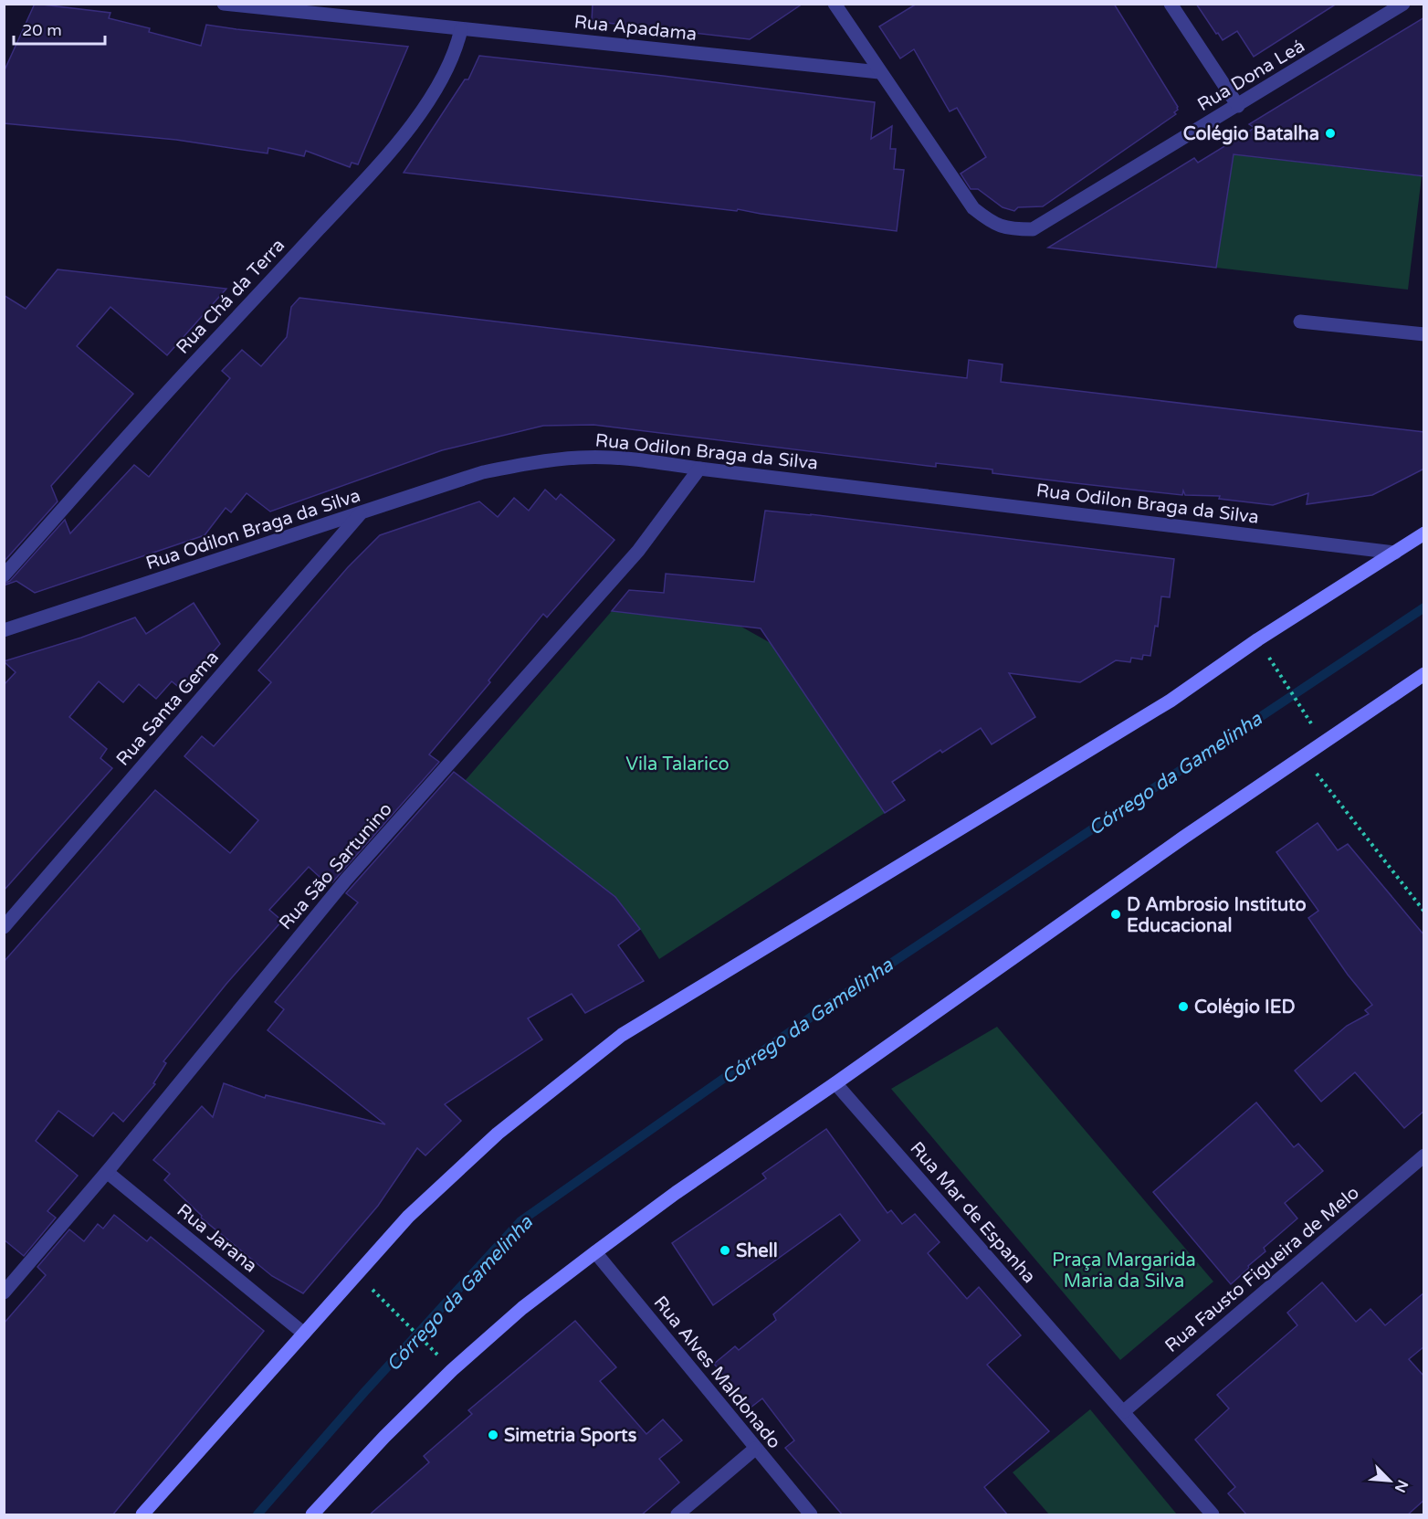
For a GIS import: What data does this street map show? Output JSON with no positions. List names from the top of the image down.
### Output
{
  "streets": {
    "street": [
      "Rua Apadama",
      "Rua Dona Leá",
      "Rua Chá da Terra",
      "Rua Odilon Braga da Silva",
      "Rua Santa Gema",
      "Rua São Sartunino",
      "Rua Mar de Espanha",
      "Rua Jarana",
      "Rua Fausto Figueira de Melo",
      "Rua Alves Maldonado"
    ]
  },
  "crossings": [
    ["Rua Apadama", "Rua Dona Leá"],
    ["Rua Apadama", "Rua Chá da Terra"],
    ["Rua Odilon Braga da Silva", "Rua Santa Gema"],
    ["Rua Odilon Braga da Silva", "Rua São Sartunino"],
    ["Rua São Sartunino", "Rua Jarana"],
    ["Rua Mar de Espanha", "Rua Fausto Figueira de Melo"]
  ],
  "water": ["Córrego da Gamelinha"],
  "parks": ["Vila Talarico", "Praça Margarida Maria da Silva"],
  "places": [
    "Colégio Batalha",
    "D Ambrosio Instituto Educacional",
    "Colégio IED",
    "Shell",
    "Simetria Sports"
  ],
  "scale_bar": "20 m",
  "north": "bottom right"
}
